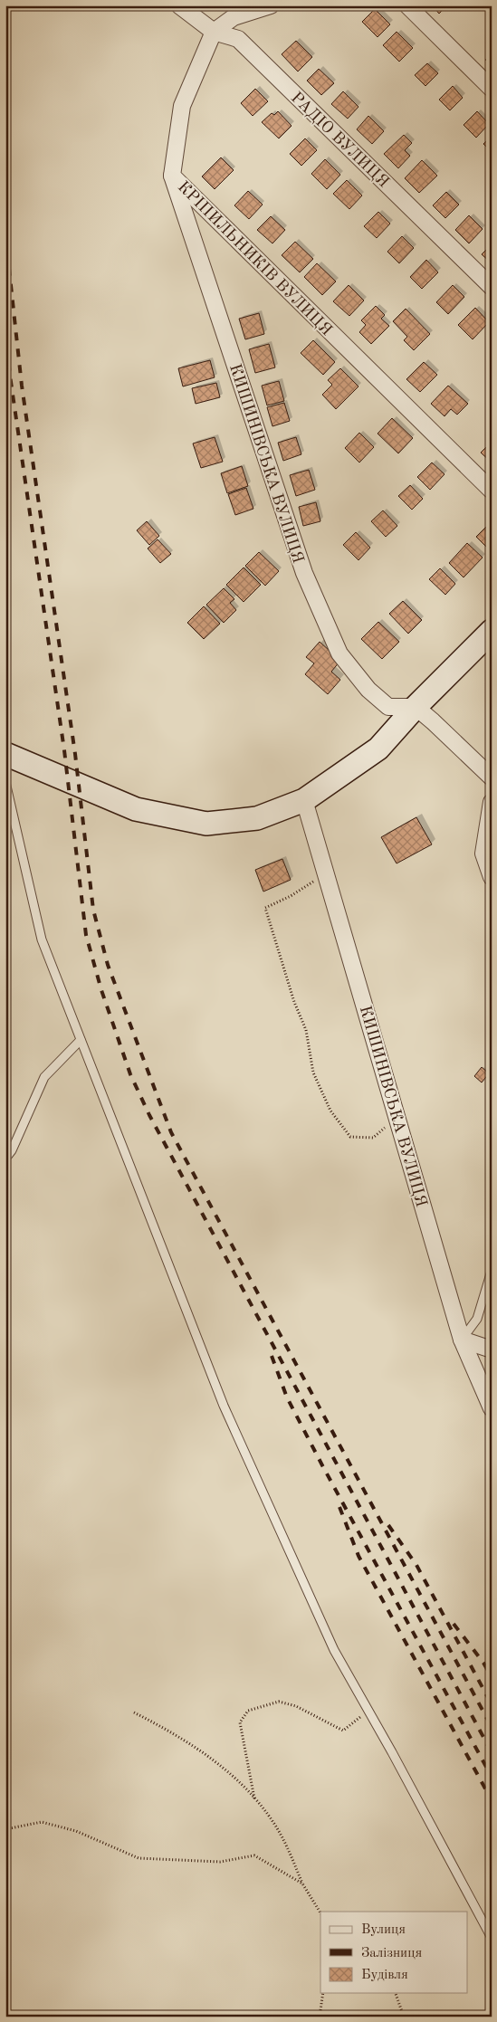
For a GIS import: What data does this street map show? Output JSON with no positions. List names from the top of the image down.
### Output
{
  "streets": {
    "street": ["РАДІО ВУЛИЦЯ", "КРІПИЛЬНИКІВ ВУЛИЦЯ", "КИШИНІВСЬКА ВУЛИЦЯ"]
  },
  "crossings": [
    ["РАДІО ВУЛИЦЯ", "КРІПИЛЬНИКІВ ВУЛИЦЯ"],
    ["КРІПИЛЬНИКІВ ВУЛИЦЯ", "КИШИНІВСЬКА ВУЛИЦЯ"]
  ],
  "legend": ["Вулиця", "Залізниця", "Будівля"]
}
